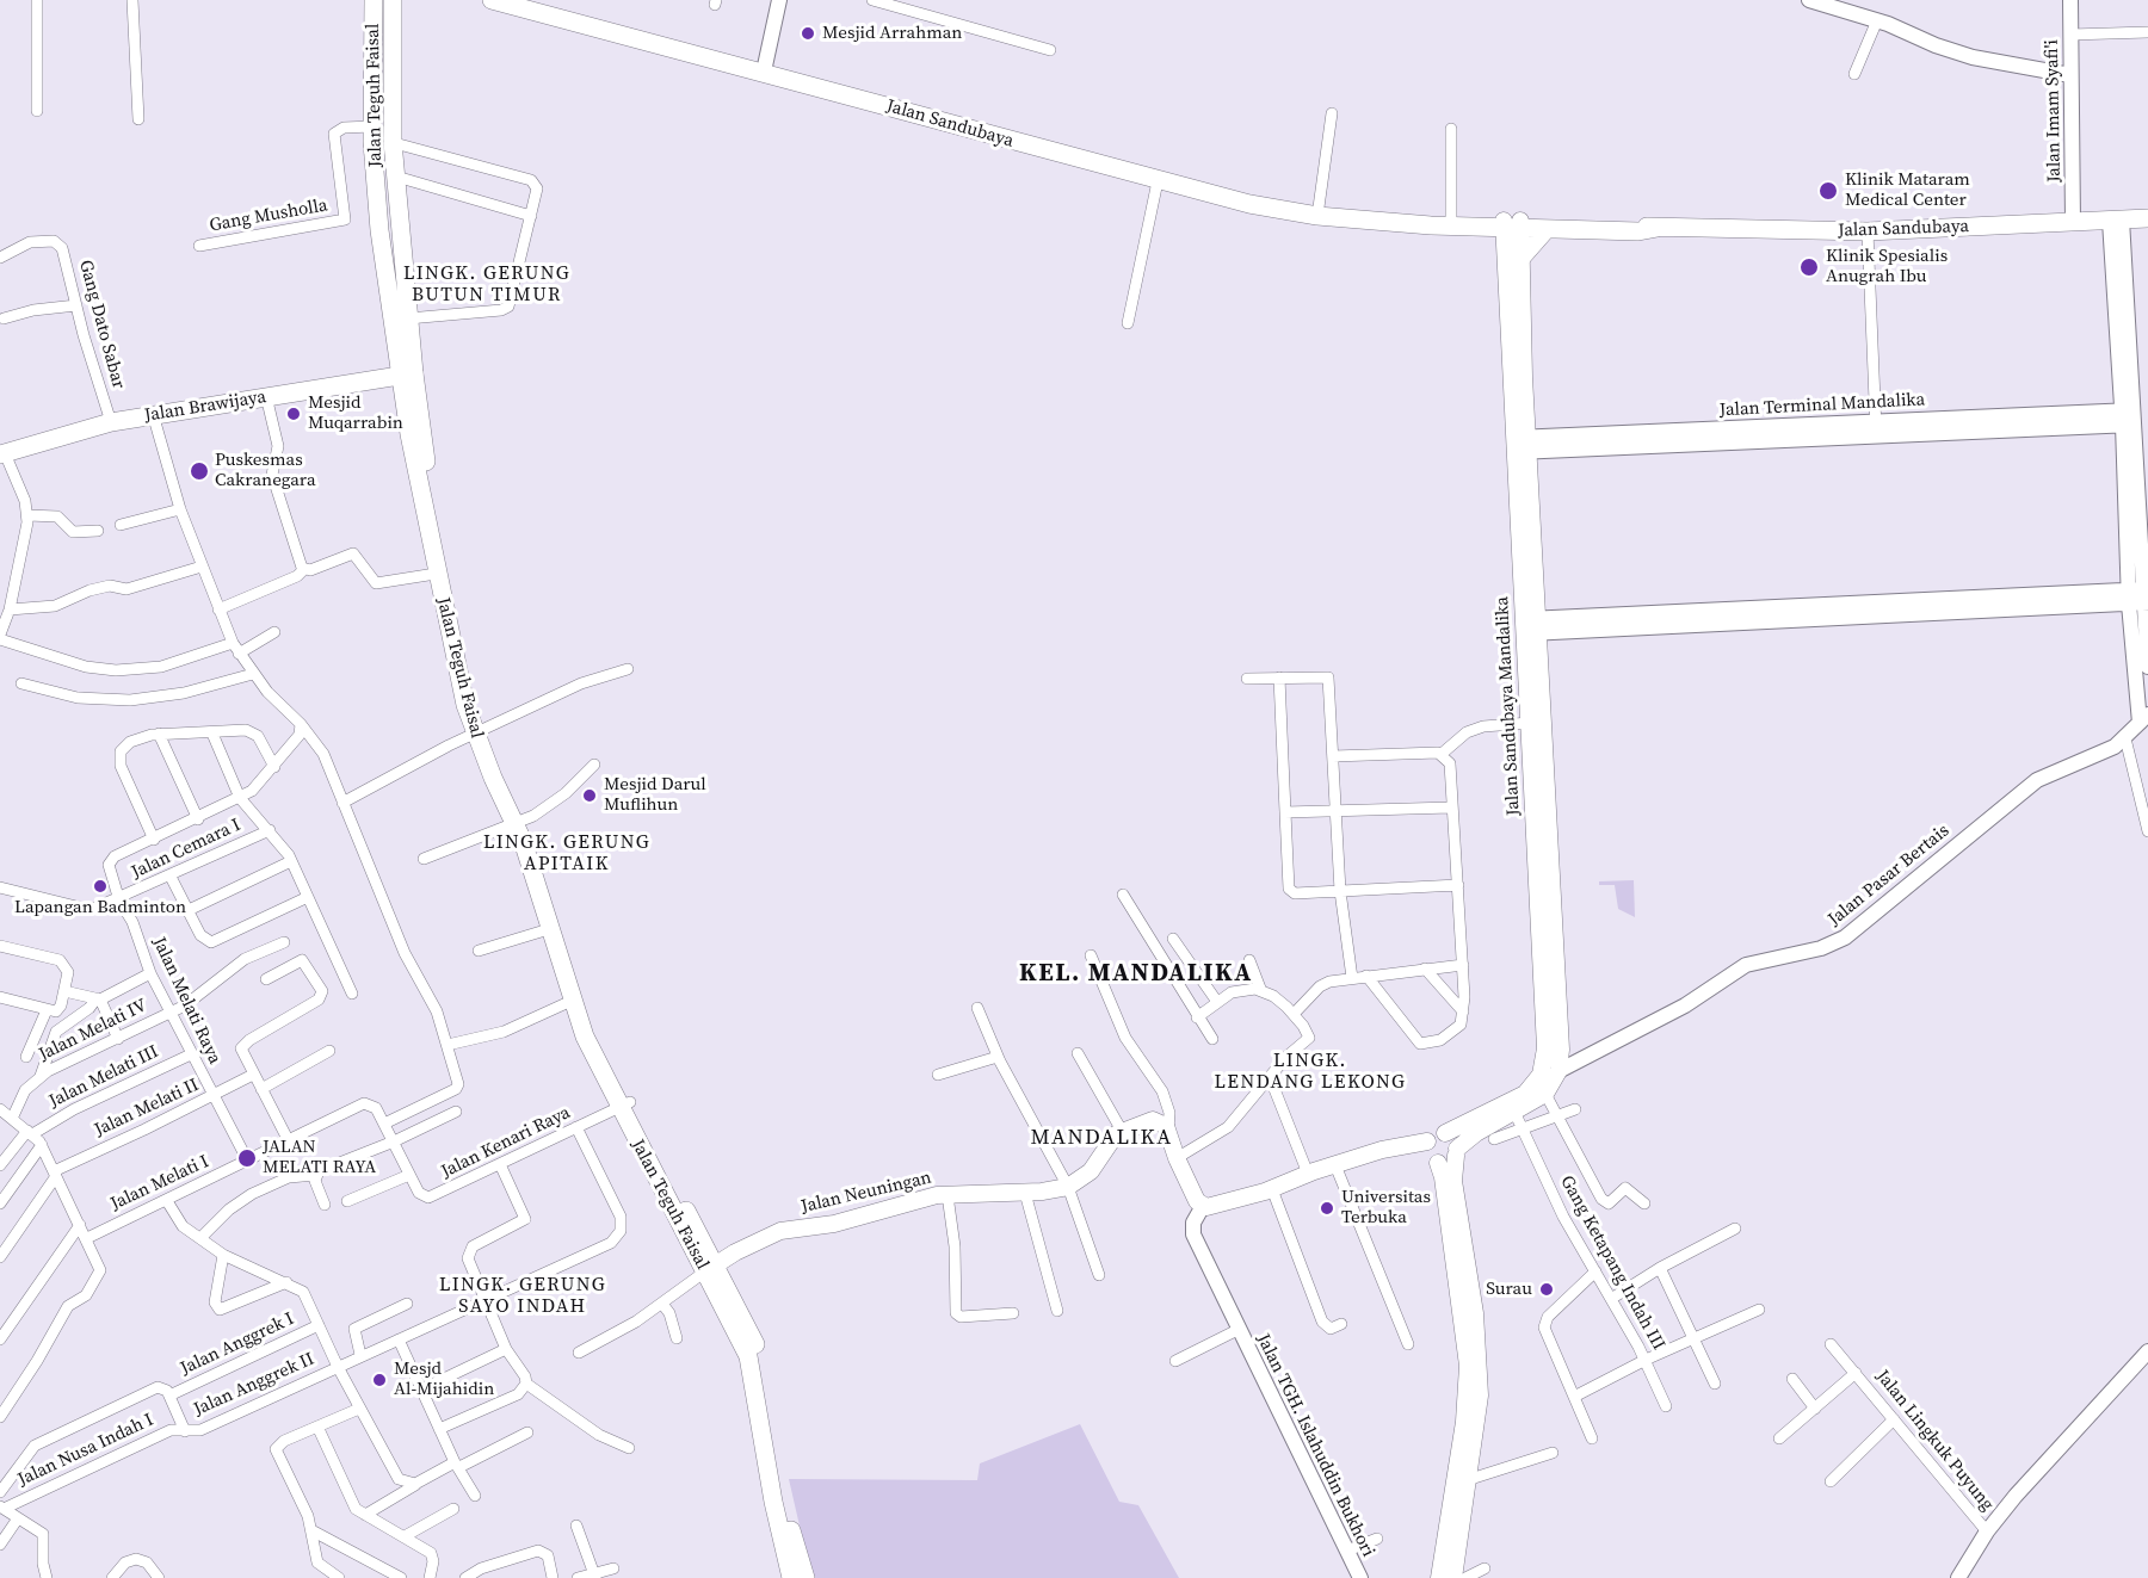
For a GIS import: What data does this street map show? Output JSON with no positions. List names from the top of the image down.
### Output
{
  "streets": {
    "main road": [
      "Jalan Teguh Faisal",
      "Jalan Sandubaya",
      "Jalan Brawijaya",
      "Jalan Sandubaya Mandalika",
      "Jalan Neuningan"
    ],
    "street": [
      "Jalan Imam Syafi'i",
      "Gang Musholla",
      "Gang Dato Sabar",
      "Jalan Terminal Mandalika",
      "Jalan Cemara I",
      "Jalan Pasar Bertais",
      "Jalan Melati Raya",
      "Jalan Melati IV",
      "Jalan Melati III",
      "Jalan Melati II",
      "Jalan Kenari Raya",
      "Jalan Melati I",
      "Gang Ketapang Indah III",
      "Jalan Anggrek I",
      "Jalan Anggrek II",
      "Jalan Lingkuk Puyung",
      "Jalan TGH. Islahuddin Bukhori",
      "Jalan Nusa Indah I"
    ]
  },
  "crossings": [
    ["Jalan Teguh Faisal", "Gang Musholla"],
    ["Jalan Teguh Faisal", "Jalan Brawijaya"],
    ["Jalan Teguh Faisal", "Jalan Kenari Raya"],
    ["Jalan Teguh Faisal", "Jalan Neuningan"],
    ["Jalan Imam Syafi'i", "Jalan Sandubaya"],
    ["Jalan Sandubaya", "Jalan Sandubaya Mandalika"],
    ["Gang Dato Sabar", "Jalan Brawijaya"],
    ["Jalan Terminal Mandalika", "Jalan Sandubaya Mandalika"],
    ["Jalan Cemara I", "Jalan Melati Raya"],
    ["Jalan Melati Raya", "Jalan Melati IV"],
    ["Jalan Melati Raya", "Jalan Melati III"],
    ["Jalan Melati Raya", "Jalan Melati II"],
    ["Jalan Melati Raya", "Jalan Kenari Raya"],
    ["Jalan Melati Raya", "Jalan Melati I"],
    ["Jalan Kenari Raya", "Jalan Melati I"],
    ["Jalan Kenari Raya", "Jalan Anggrek II"],
    ["Jalan Anggrek II", "Jalan Nusa Indah I"]
  ],
  "districts": [
    "LINGK. GERUNG BUTUN TIMUR",
    "LINGK. GERUNG APITAIK",
    "KEL. MANDALIKA",
    "LINGK. LENDANG LEKONG",
    "MANDALIKA",
    "LINGK. GERUNG SAYO INDAH"
  ],
  "places": [
    "Mesjid Arrahman",
    "Klinik Mataram Medical Center",
    "Klinik Spesialis Anugrah Ibu",
    "Mesjid Muqarrabin",
    "Puskesmas Cakranegara",
    "Mesjid Darul Muflihun",
    "Lapangan Badminton",
    "JALAN MELATI RAYA",
    "Universitas Terbuka",
    "Surau",
    "Mesjd Al-Mijahidin"
  ]
}
